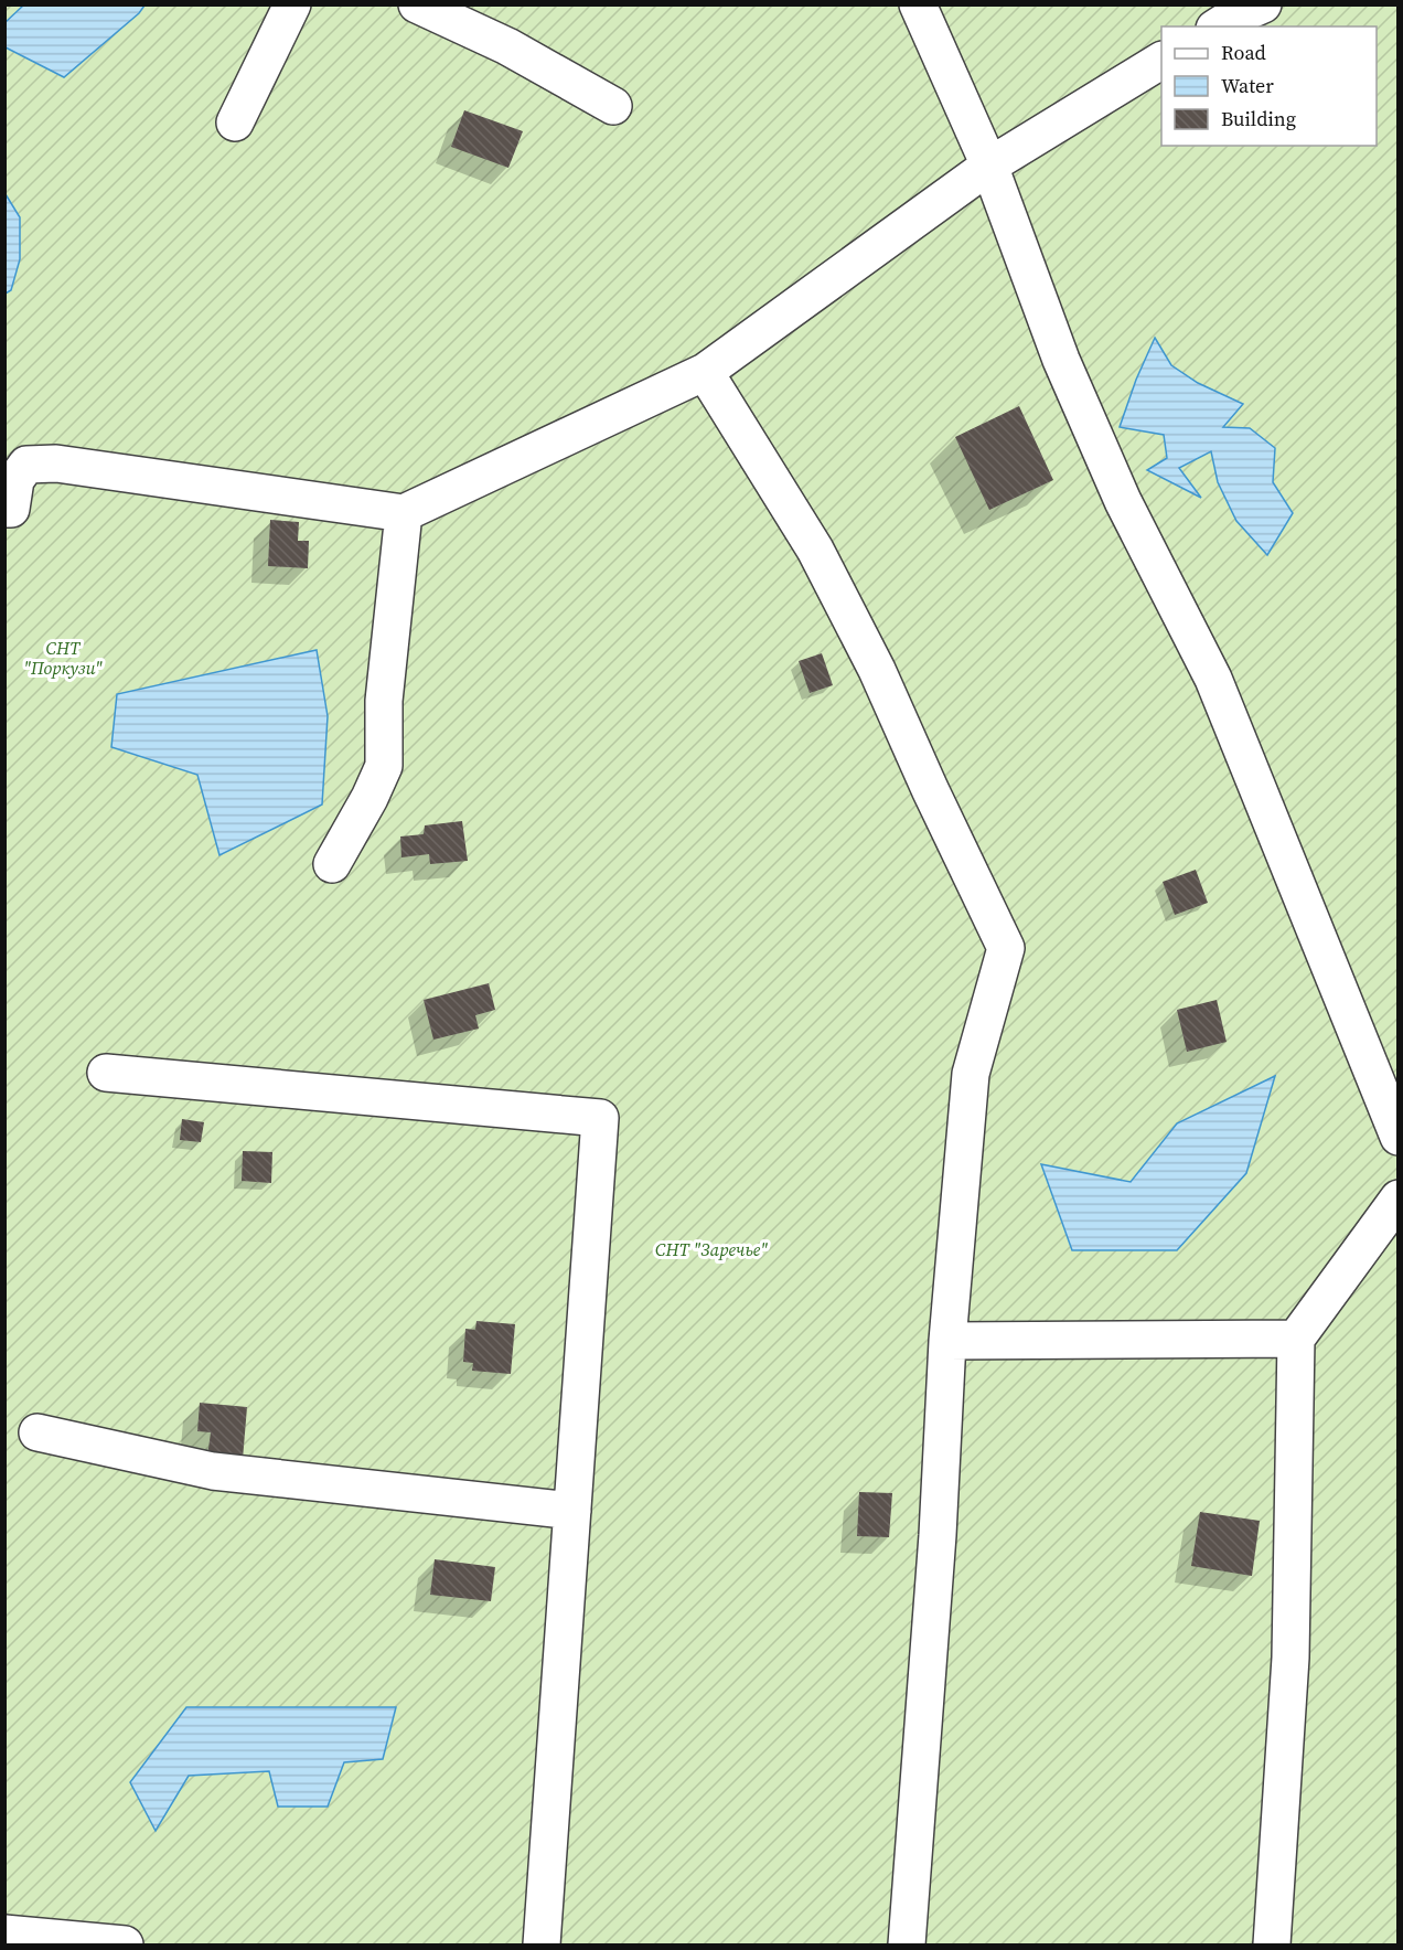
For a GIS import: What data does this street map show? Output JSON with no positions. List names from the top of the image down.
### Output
{
  "parks": ["СНТ \"Поркузи\"", "СНТ \"Заречье\""],
  "legend": ["Road", "Water", "Building"]
}
